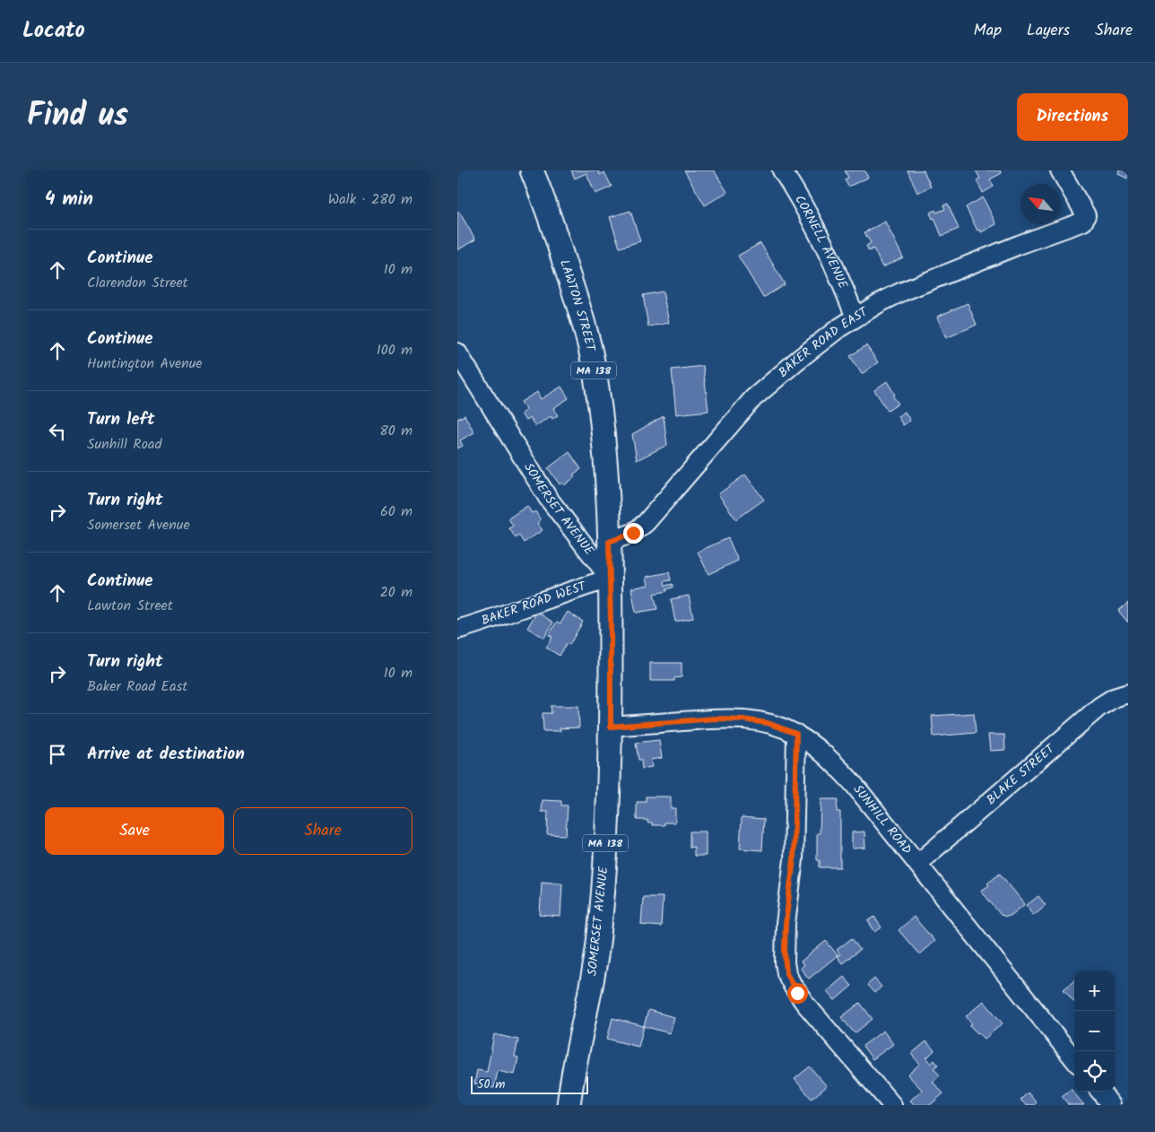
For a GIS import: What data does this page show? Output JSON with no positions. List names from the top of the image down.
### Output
{
  "streets": {
    "main road": ["LAWTON STREET", "MA 138", "SOMERSET AVENUE"],
    "street": [
      "CORNELL AVENUE",
      "BAKER ROAD EAST",
      "BAKER ROAD WEST",
      "BLAKE STREET",
      "SUNHILL ROAD"
    ]
  },
  "crossings": [
    ["CORNELL AVENUE", "BAKER ROAD EAST"],
    ["LAWTON STREET", "BAKER ROAD EAST"],
    ["LAWTON STREET", "SOMERSET AVENUE"],
    ["LAWTON STREET", "BAKER ROAD WEST"],
    ["SOMERSET AVENUE", "BAKER ROAD WEST"],
    ["SOMERSET AVENUE", "SUNHILL ROAD"],
    ["BLAKE STREET", "SUNHILL ROAD"]
  ],
  "scale_bar": "50 m",
  "north": "top left",
  "page": {
    "header": "Locato",
    "nav": ["Map", "Layers", "Share"],
    "title": "Find us",
    "buttons": [
      "Directions",
      ["Save", "Share"]
    ],
    "heading": ["4 min", "Walk · 280 m"],
    "list": [
      ["Continue", "Clarendon Street", "10 m"],
      ["Continue", "Huntington Avenue", "100 m"],
      ["Turn left", "Sunhill Road", "80 m"],
      ["Turn right", "Somerset Avenue", "60 m"],
      ["Continue", "Lawton Street", "20 m"],
      ["Turn right", "Baker Road East", "10 m"],
      "Arrive at destination"
    ],
    "map_buttons": ["+", "−"],
    "scale": "50 m"
  }
}
